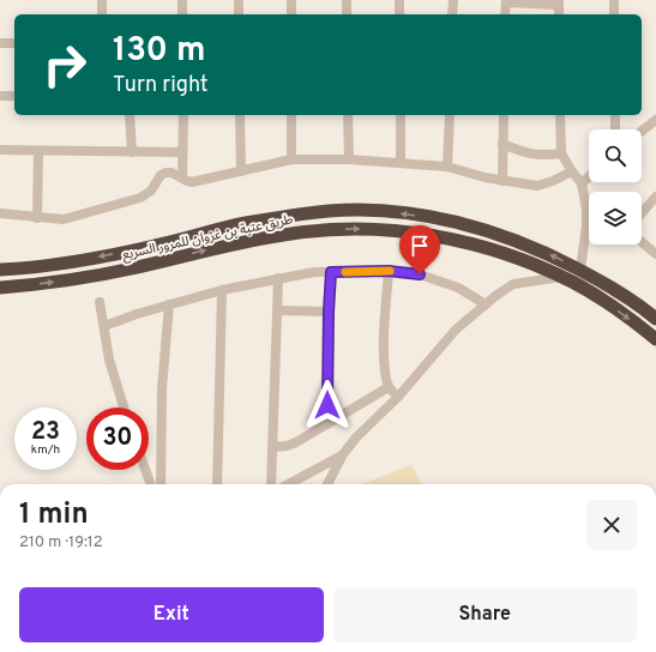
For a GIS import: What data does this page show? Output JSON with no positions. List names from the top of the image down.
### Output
{
  "streets": {
    "highway": ["طريق عتبة بن غزوان للمرور السريع"]
  },
  "page": {
    "turn": ["130 m", "Turn right"],
    "speed": "23 km/h",
    "limit": "30",
    "heading": ["1 min", "210 m · 19:12"],
    "buttons": ["Exit", "Share"]
  }
}
